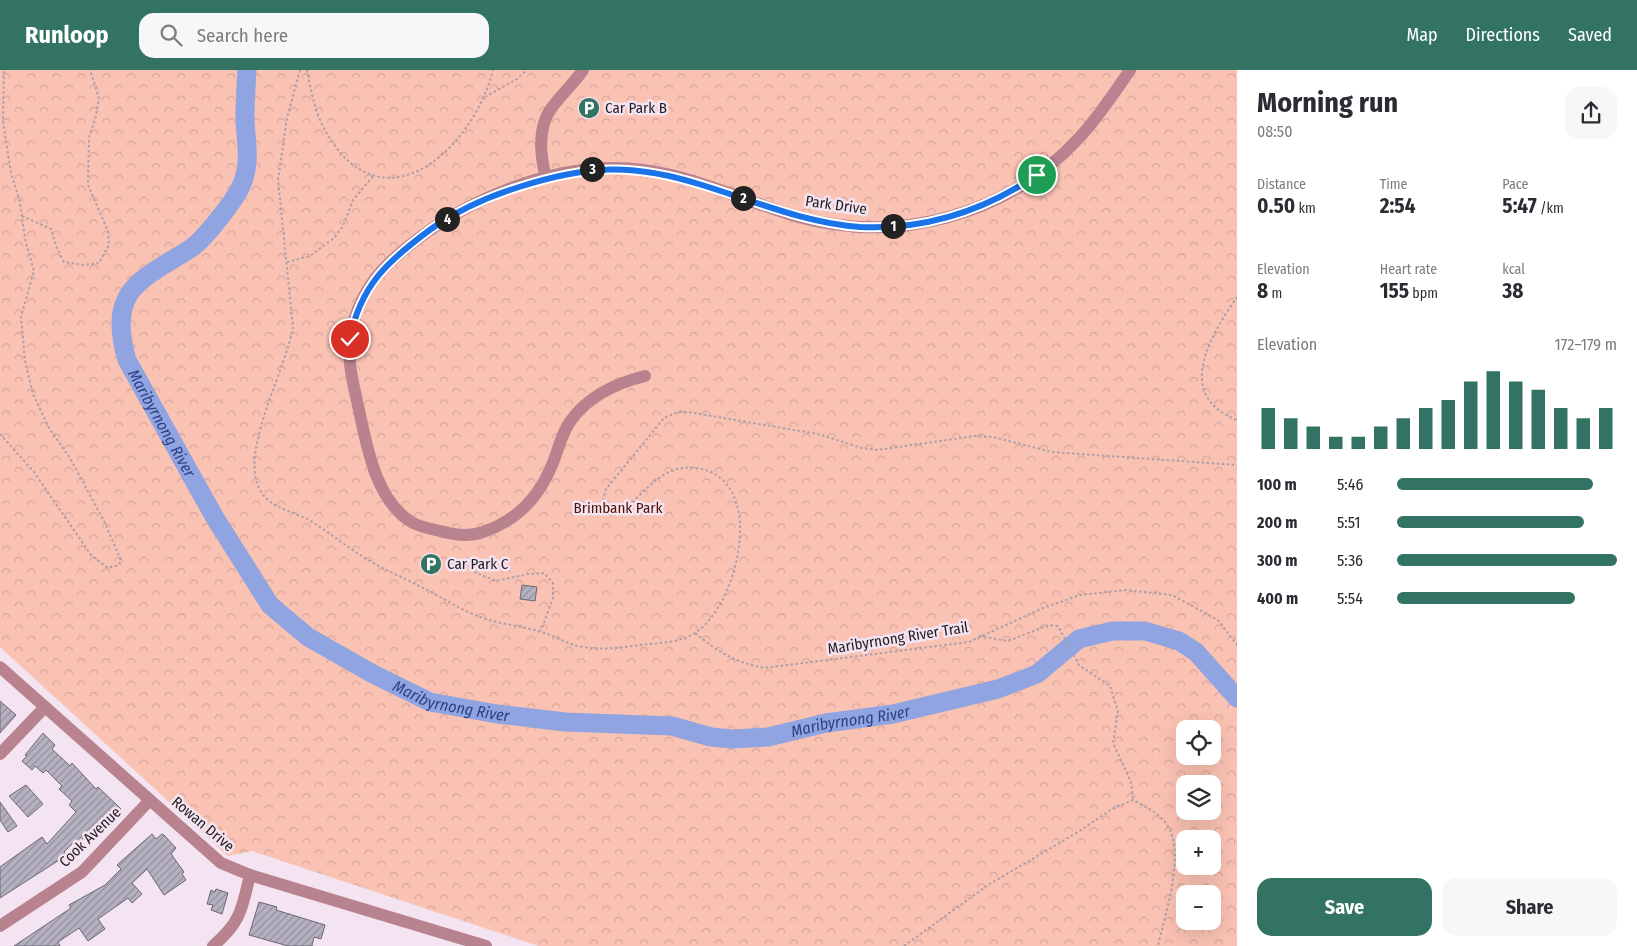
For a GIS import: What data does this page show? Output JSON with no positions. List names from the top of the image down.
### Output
{
  "streets": {
    "street": ["Park Drive", "Rowan Drive", "Cook Avenue"],
    "path": ["Maribyrnong River Trail"]
  },
  "crossings": [
    ["Rowan Drive", "Cook Avenue"]
  ],
  "water": ["Maribyrnong River"],
  "parks": ["Brimbank Park"],
  "places": {
    "parking": ["Car Park B", "Car Park C"]
  },
  "page": {
    "header": "Runloop",
    "search": "Search here",
    "nav": ["Map", "Directions", "Saved"],
    "heading": ["Morning run", "08:50"],
    "stats": [
      ["Distance", "0.50 km"],
      ["Time", "2:54"],
      ["Pace", "5:47 /km"],
      ["Elevation", "8 m"],
      ["Heart rate", "155 bpm"],
      ["kcal", "38"]
    ],
    "pins": [
      "3",
      "2",
      "4",
      "1"
    ],
    "chart": ["Elevation", "172–179 m"],
    "list": [
      {
        "name": "100 m",
        "note": "5:46"
      },
      {
        "name": "200 m",
        "note": "5:51"
      },
      {
        "name": "300 m",
        "note": "5:36"
      },
      {
        "name": "400 m",
        "note": "5:54"
      }
    ],
    "map_buttons": ["+", "−"],
    "buttons": ["Save", "Share"]
  }
}
